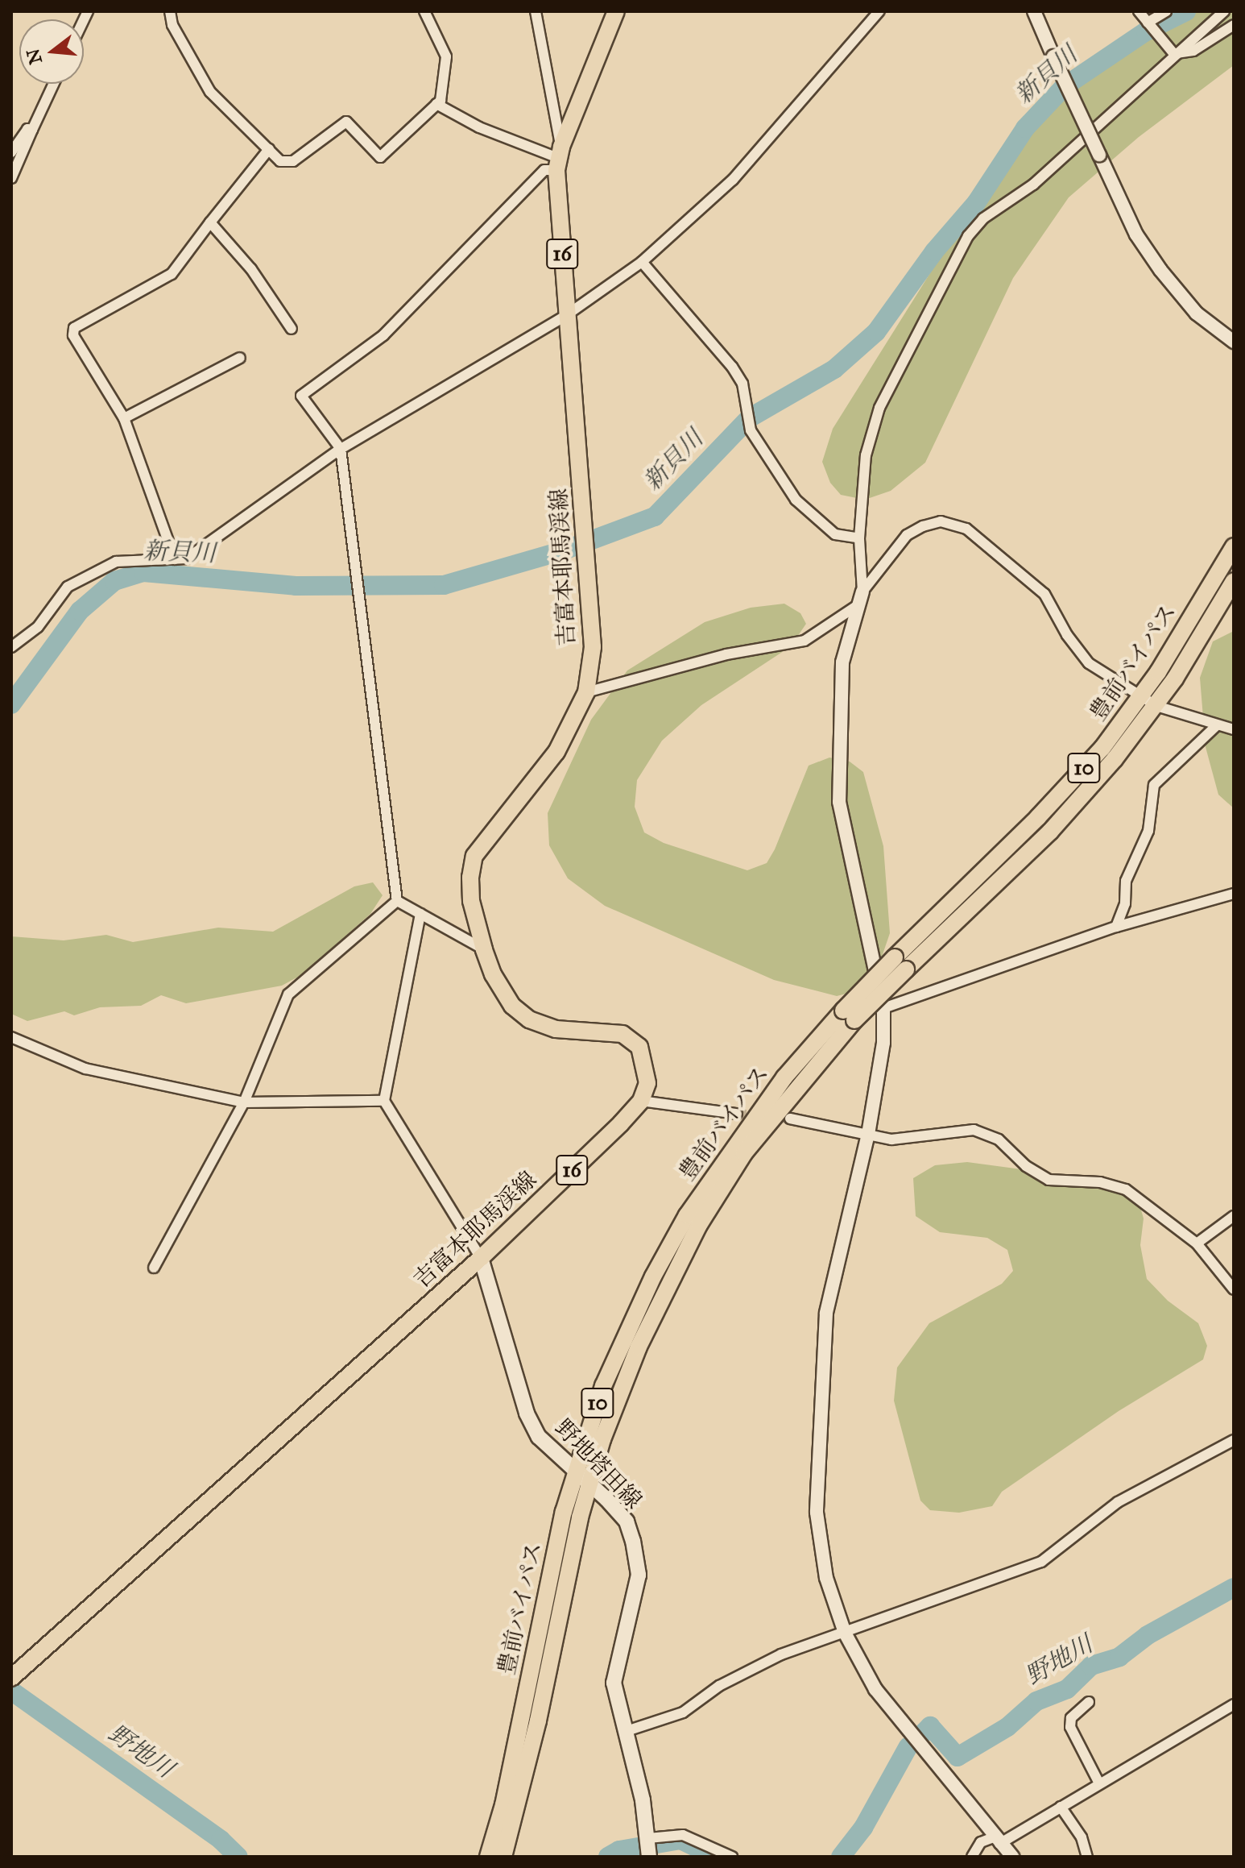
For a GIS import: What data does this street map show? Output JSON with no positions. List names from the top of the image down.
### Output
{
  "streets": {
    "main road": [
      "16",
      "吉富本耶馬渓線",
      "豊前バイパス",
      "10",
      "野地塔田線"
    ]
  },
  "crossings": [
    ["吉富本耶馬渓線", "野地塔田線"],
    ["豊前バイパス", "野地塔田線"]
  ],
  "water": ["新貝川", "野地川"],
  "north": "left"
}
